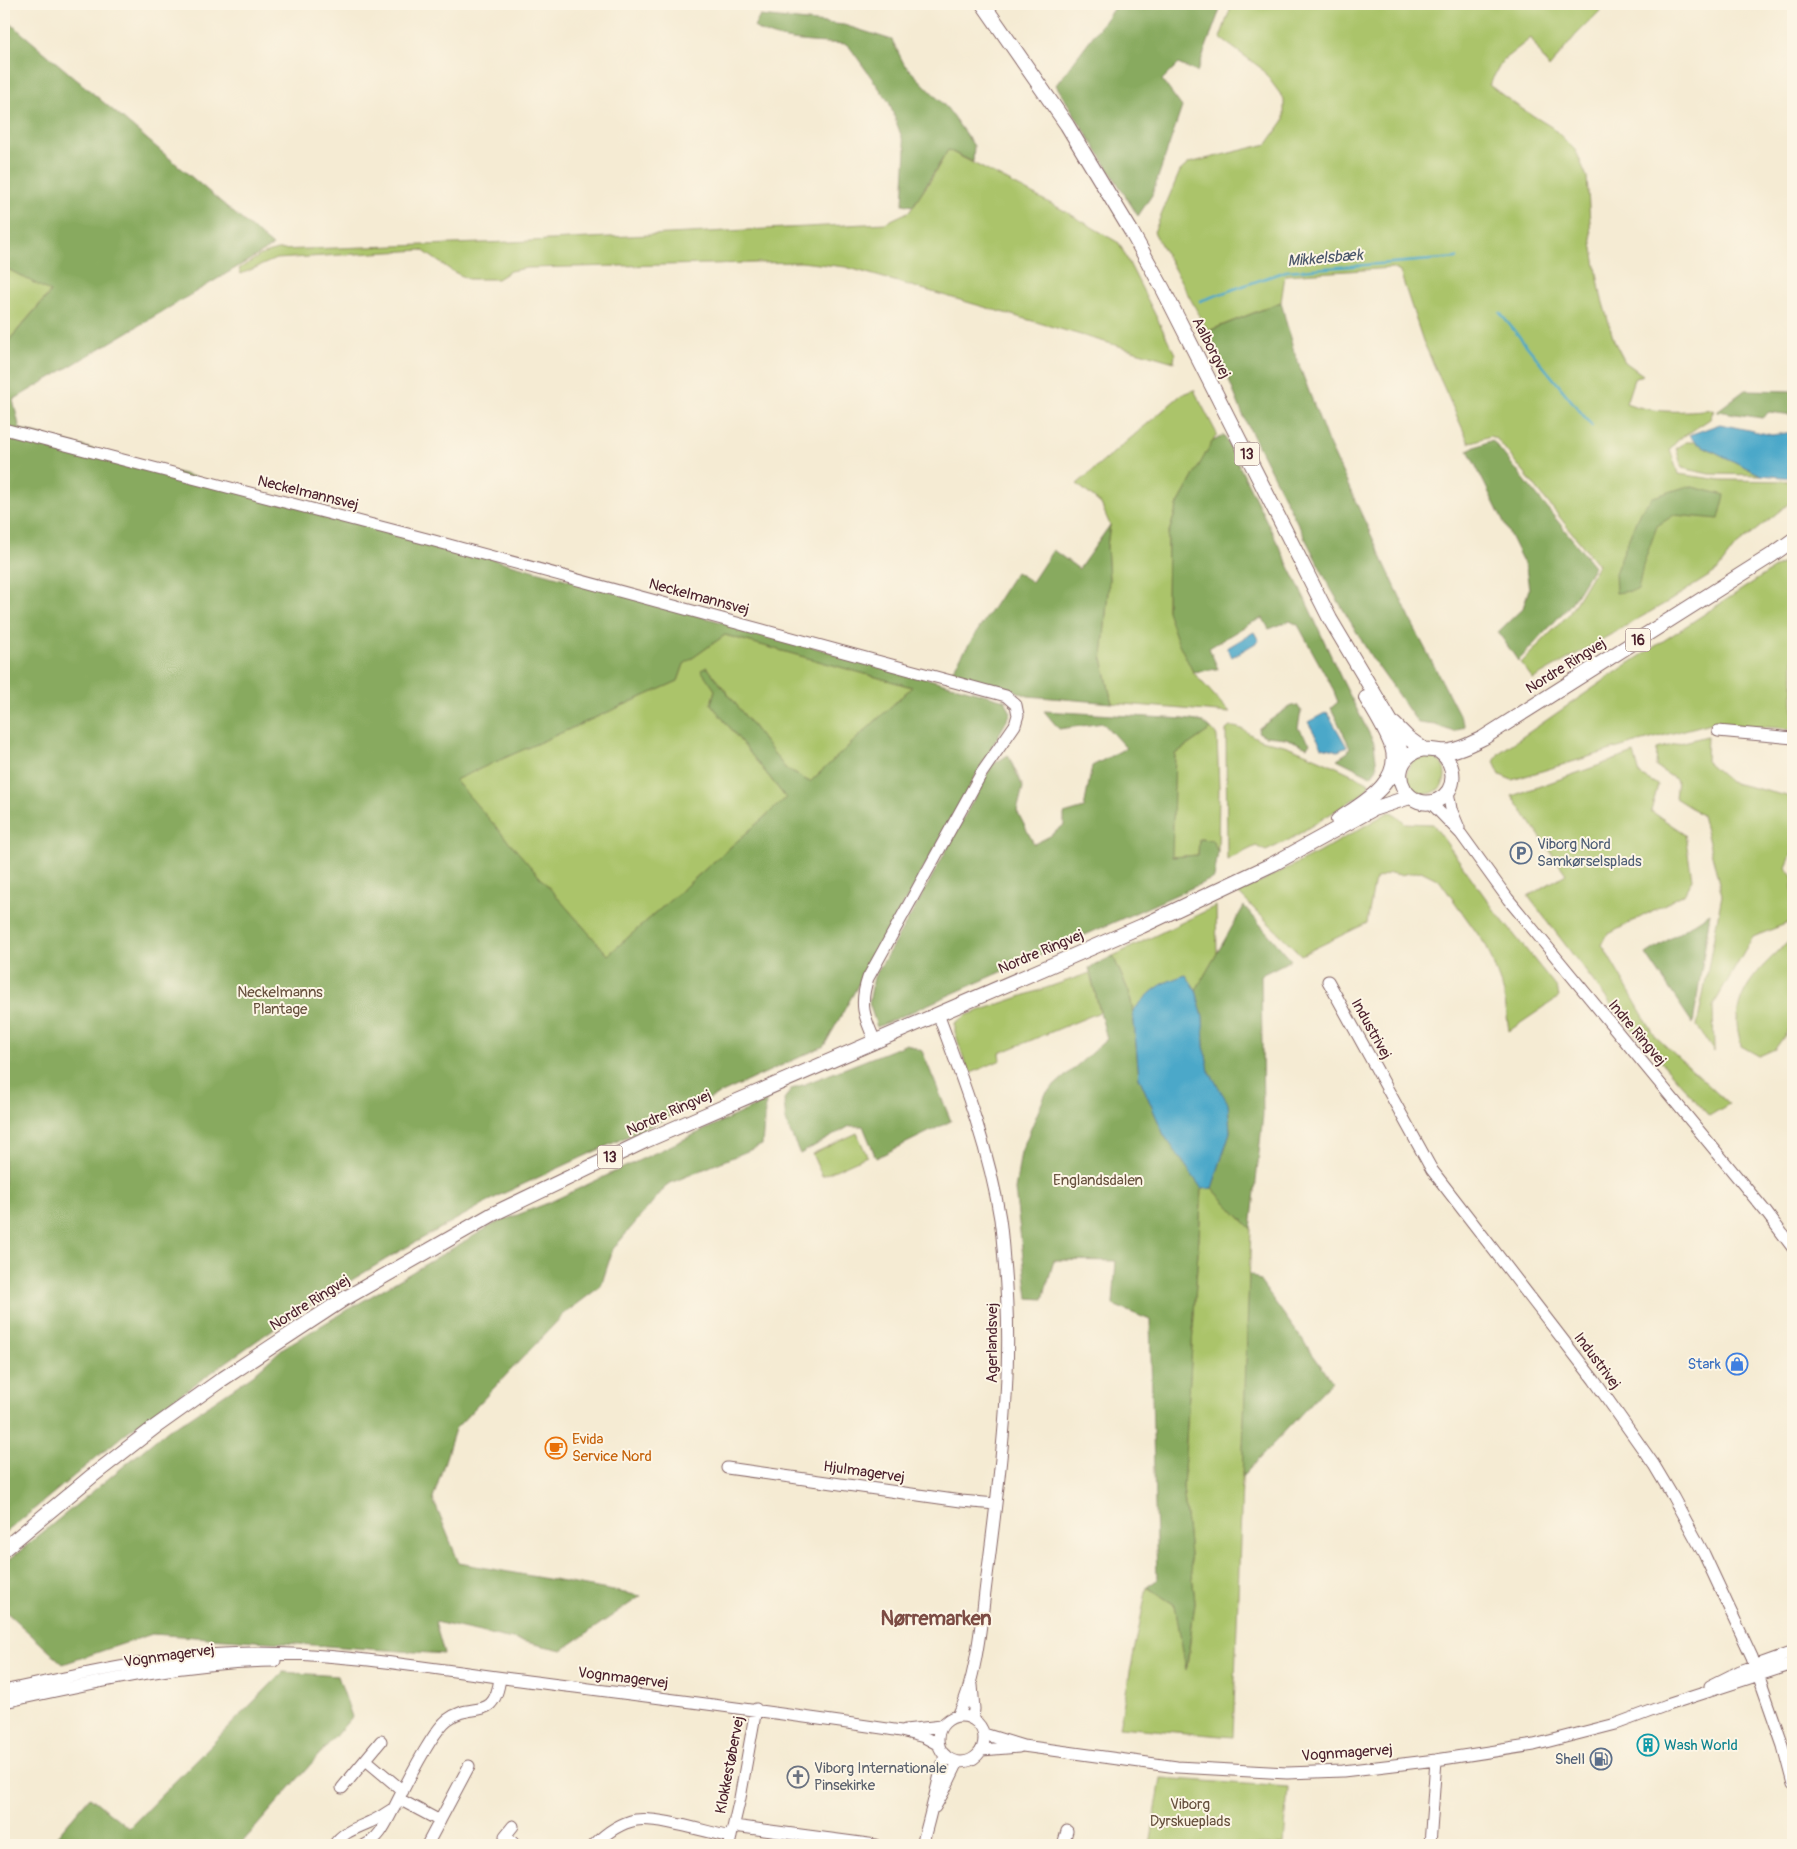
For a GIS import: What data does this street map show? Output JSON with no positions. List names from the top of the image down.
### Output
{
  "streets": {
    "main road": [
      "Aalborgvej",
      "13",
      "16",
      "Nordre Ringvej"
    ],
    "street": [
      "Neckelmannsvej",
      "Industrivej",
      "Indre Ringvej",
      "Agerlandsvej",
      "Hjulmagervej",
      "Vognmagervej",
      "Klokkestøbervej"
    ]
  },
  "crossings": [
    ["Aalborgvej", "13"],
    ["Aalborgvej", "Nordre Ringvej"],
    ["Aalborgvej", "Indre Ringvej"],
    ["13", "Nordre Ringvej"],
    ["13", "Indre Ringvej"],
    ["Neckelmannsvej", "Nordre Ringvej"],
    ["Nordre Ringvej", "Indre Ringvej"],
    ["Nordre Ringvej", "Agerlandsvej"],
    ["Industrivej", "Vognmagervej"],
    ["Agerlandsvej", "Hjulmagervej"],
    ["Agerlandsvej", "Vognmagervej"],
    ["Vognmagervej", "Klokkestøbervej"]
  ],
  "districts": ["Nørremarken"],
  "water": ["Mikkelsbæk"],
  "parks": ["Neckelmanns Plantage", "Englandsdalen", "Viborg Dyrskueplads"],
  "places": {
    "parking": ["Viborg Nord Samkørselsplads"],
    "shop": ["Stark"],
    "cafe": ["Evida Service Nord"],
    "building": ["Wash World"],
    "fuel station": ["Shell"],
    "church": ["Viborg Internationale Pinsekirke"]
  }
}
